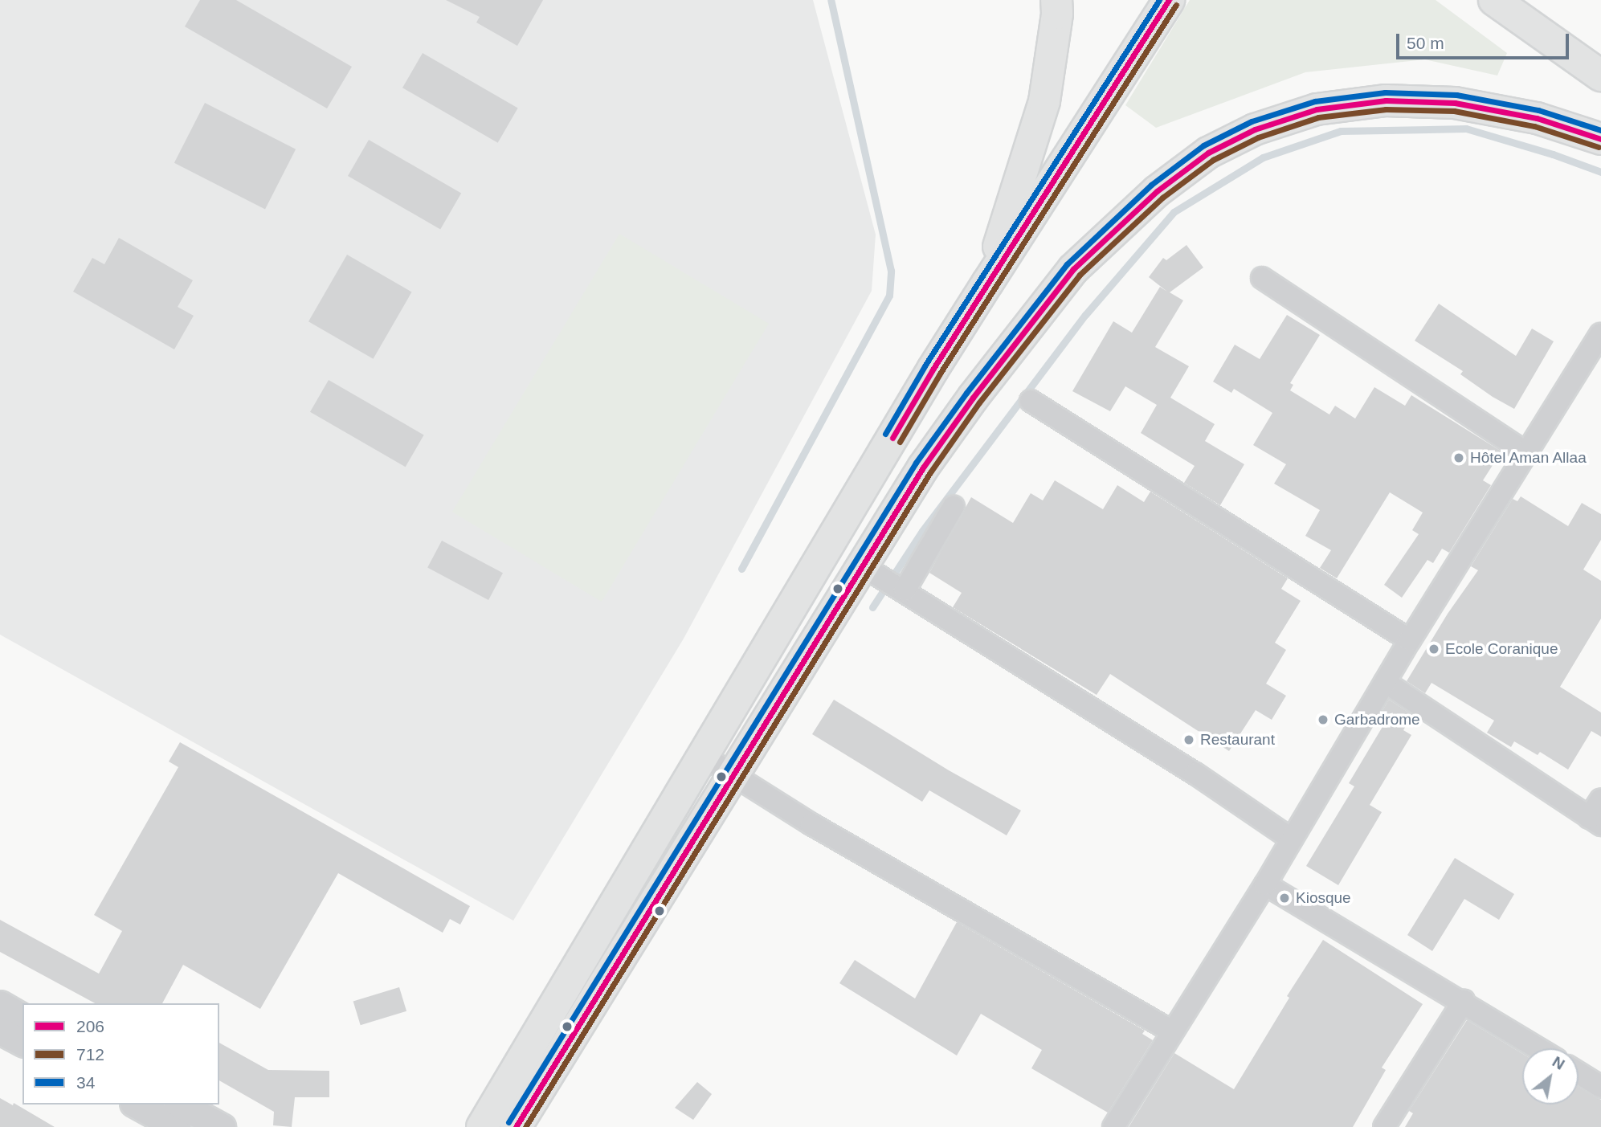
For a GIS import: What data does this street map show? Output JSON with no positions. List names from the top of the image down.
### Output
{
  "places": [
    "Hôtel Aman Allaa",
    "Ecole Coranique",
    "Garbadrome",
    "Restaurant",
    "Kiosque"
  ],
  "lines": ["transit line 206", "transit line 34", "transit line 712"],
  "legend": ["206", "712", "34"],
  "scale_bar": "50 m",
  "north": "top right"
}
